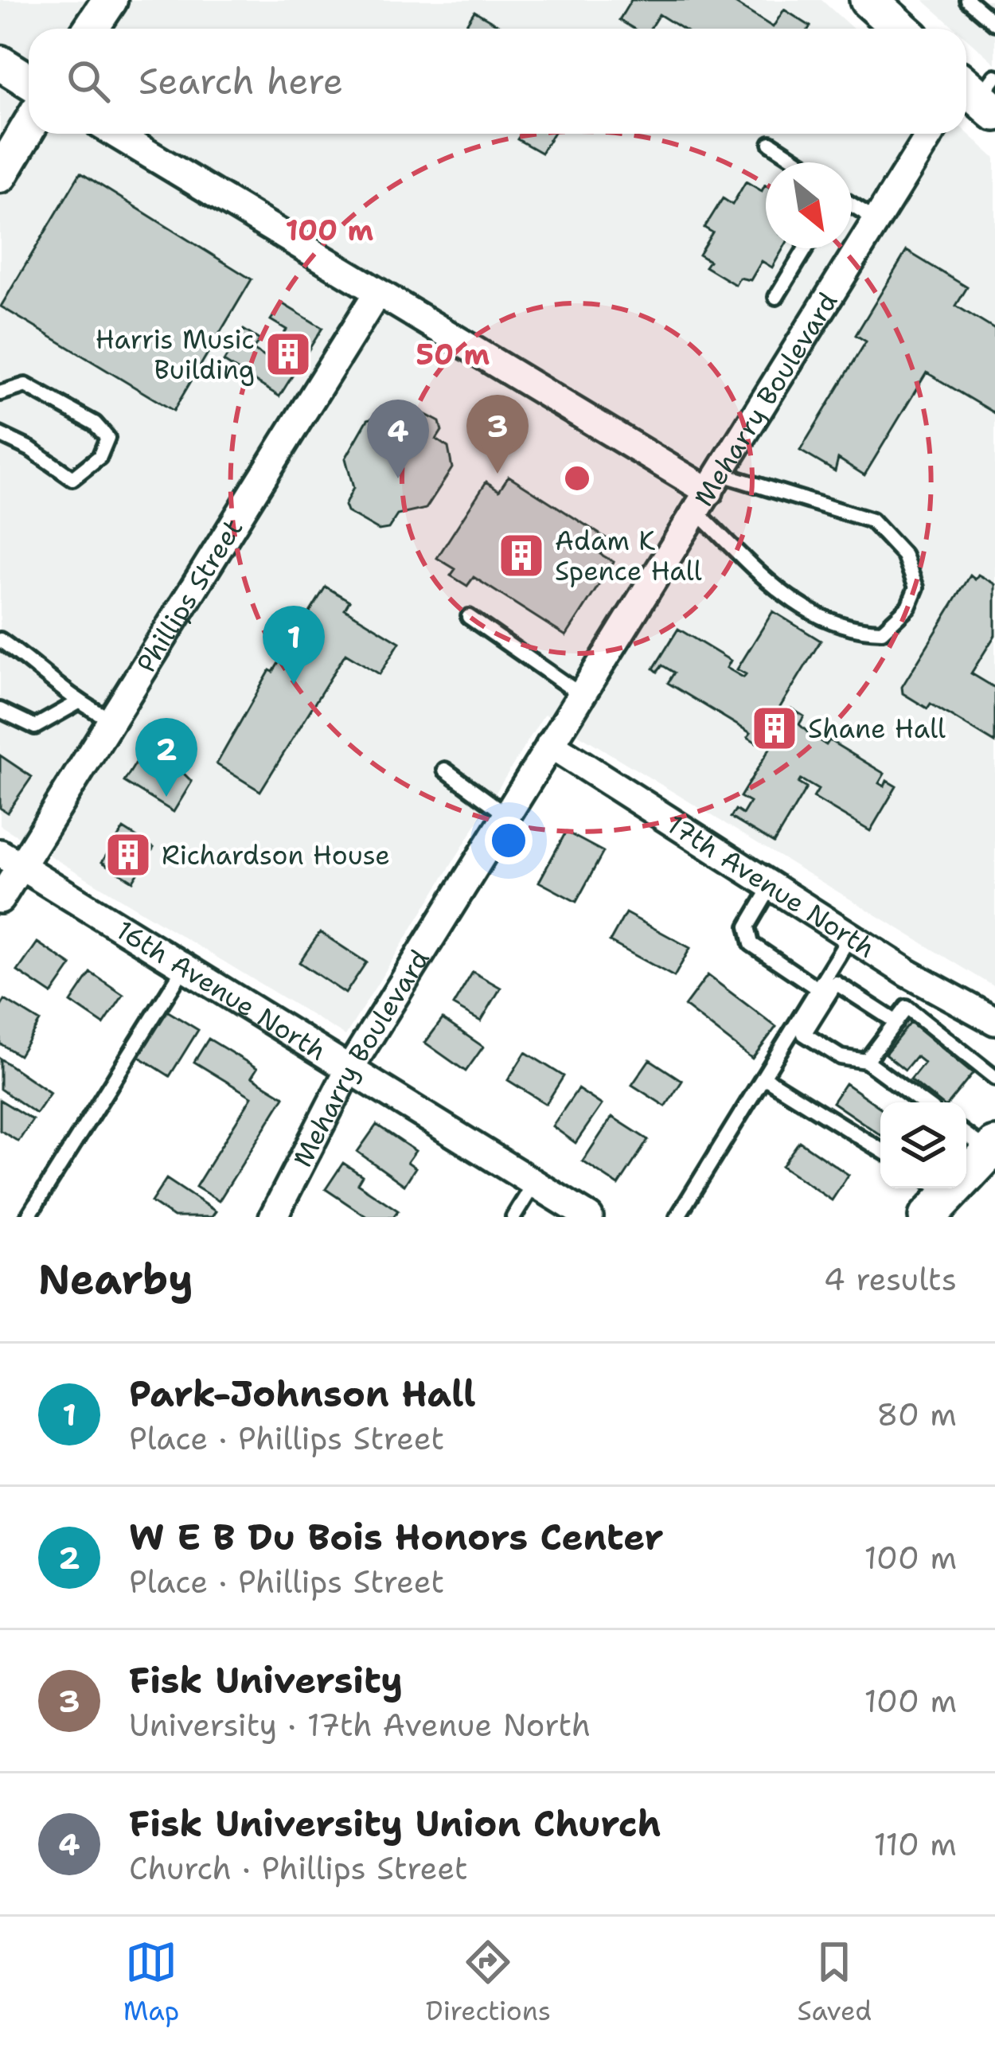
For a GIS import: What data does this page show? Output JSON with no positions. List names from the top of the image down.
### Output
{
  "streets": {
    "street": [
      "Meharry Boulevard",
      "Phillips Street",
      "17th Avenue North",
      "16th Avenue North"
    ]
  },
  "crossings": [
    ["Meharry Boulevard", "17th Avenue North"],
    ["Meharry Boulevard", "16th Avenue North"],
    ["Phillips Street", "16th Avenue North"]
  ],
  "places": {
    "building": [
      "Harris Music Building",
      "Adam K Spence Hall",
      "Shane Hall",
      "Richardson House"
    ]
  },
  "north": "bottom right",
  "page": {
    "search": "Search here",
    "pins": [
      "3",
      "4",
      "1",
      "2"
    ],
    "heading": ["Nearby", "4 results"],
    "list": [
      {
        "mark": "1",
        "name": "Park-Johnson Hall",
        "note": "Place · Phillips Street",
        "value": "80 m"
      },
      {
        "mark": "2",
        "name": "W E B Du Bois Honors Center",
        "note": "Place · Phillips Street",
        "value": "100 m"
      },
      {
        "mark": "3",
        "name": "Fisk University",
        "note": "University · 17th Avenue North",
        "value": "100 m"
      },
      {
        "mark": "4",
        "name": "Fisk University Union Church",
        "note": "Church · Phillips Street",
        "value": "110 m"
      }
    ],
    "nav": ["Map", "Directions", "Saved"]
  },
  "rings": ["100 m", "50 m"]
}
